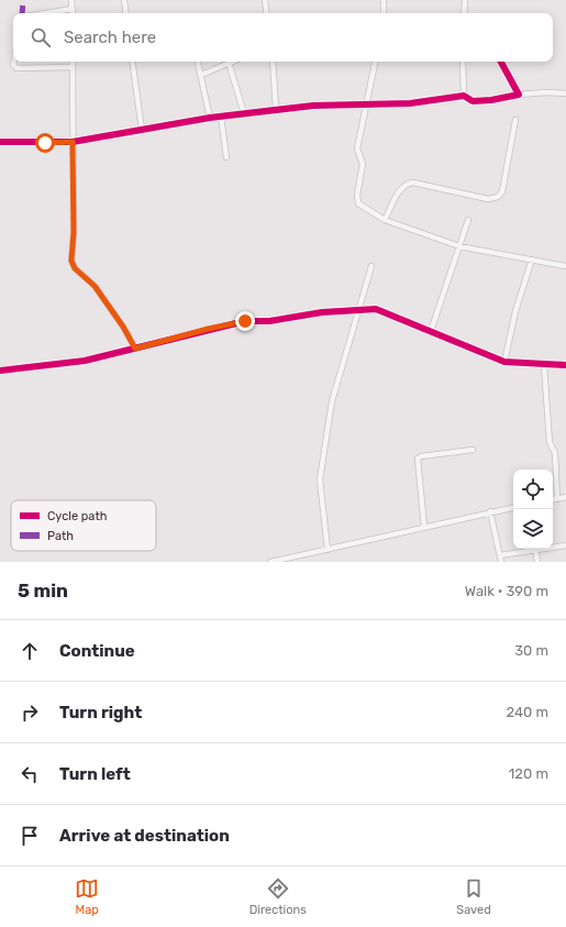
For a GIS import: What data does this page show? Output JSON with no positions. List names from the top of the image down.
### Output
{
  "legend": ["Cycle path", "Path"],
  "page": {
    "search": "Search here",
    "heading": ["5 min", "Walk · 390 m"],
    "list": [
      ["Continue", "30 m"],
      ["Turn right", "240 m"],
      ["Turn left", "120 m"],
      "Arrive at destination"
    ],
    "nav": ["Map", "Directions", "Saved"]
  }
}
